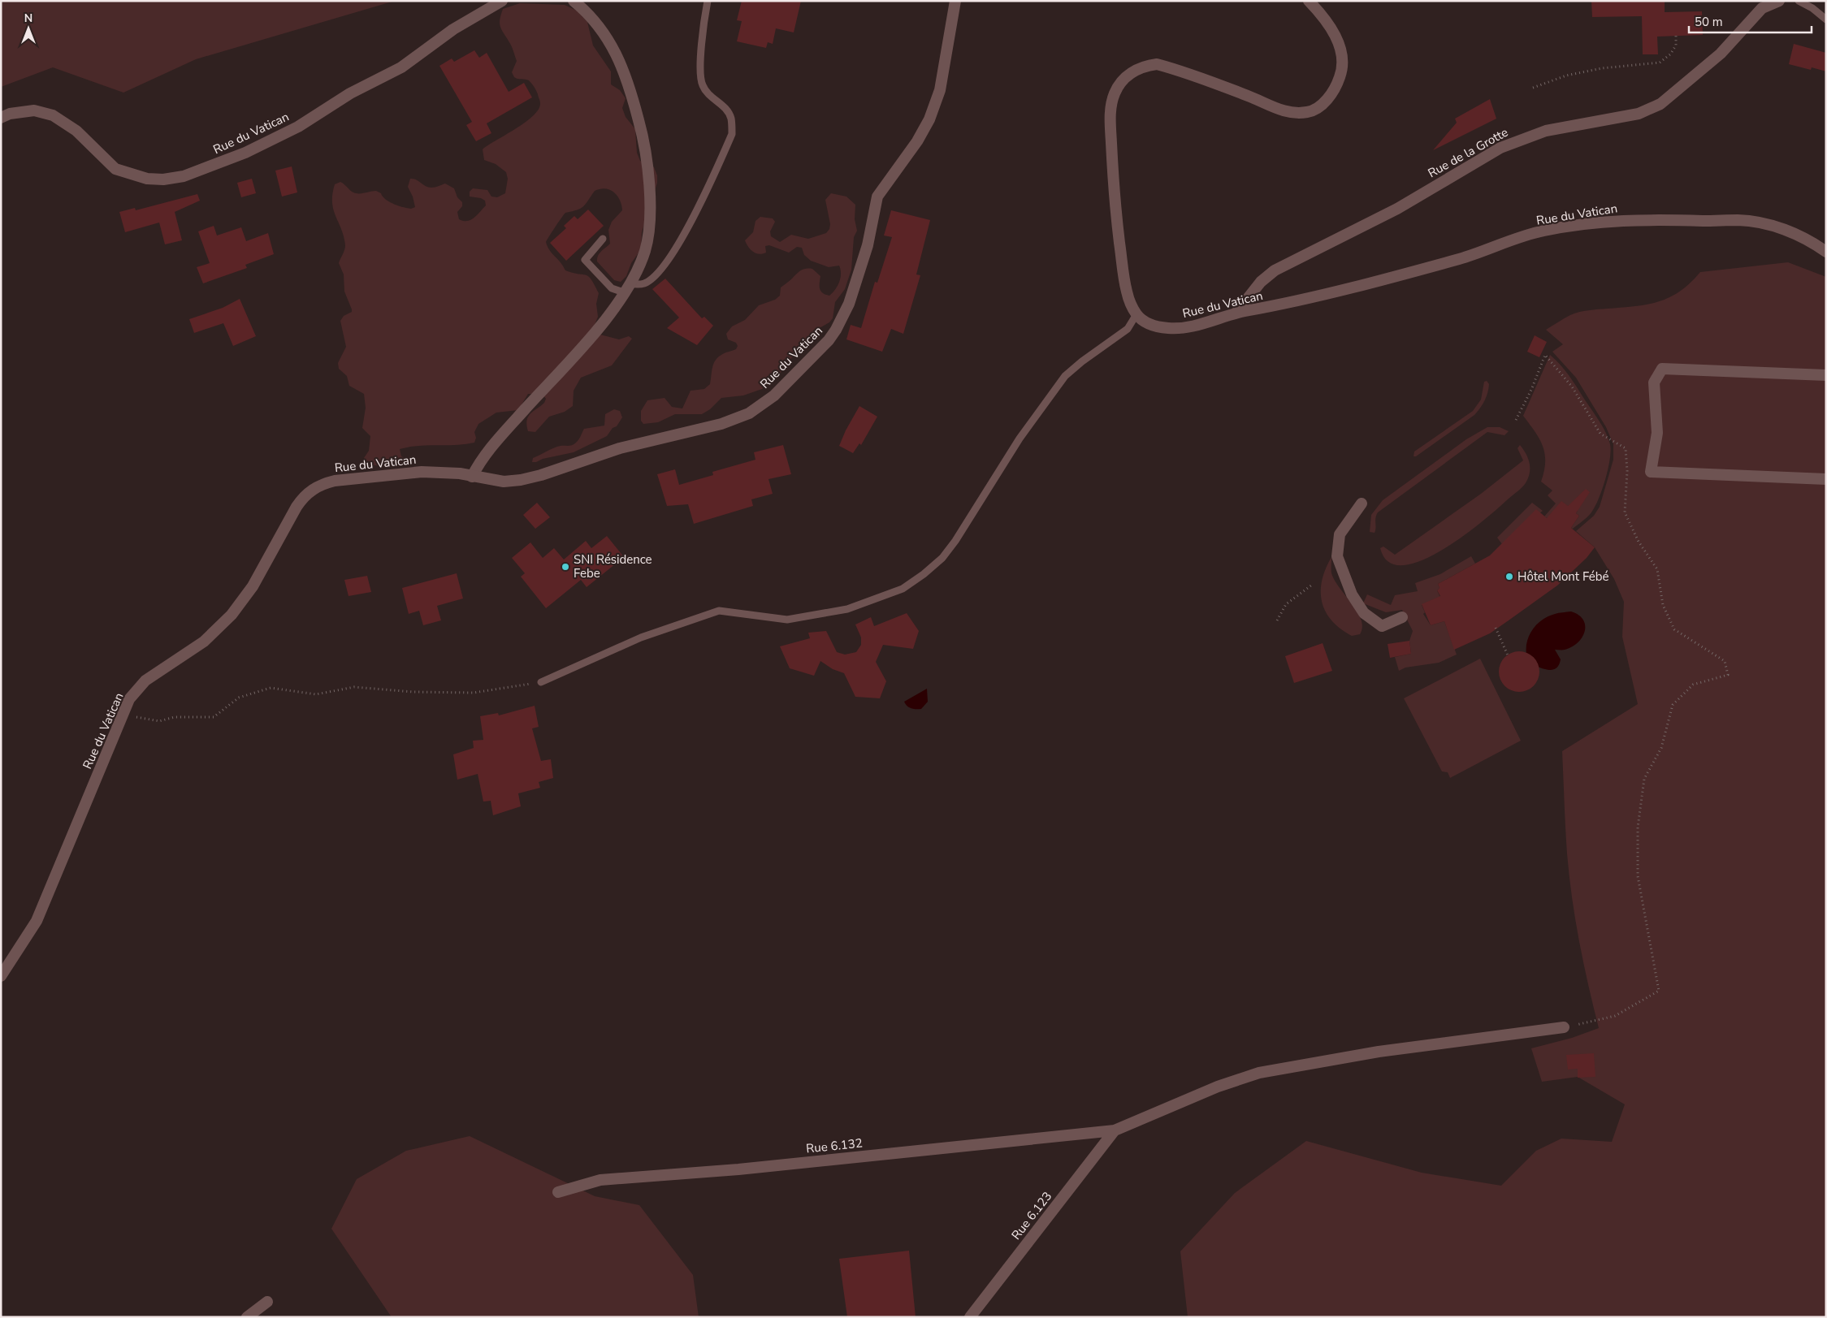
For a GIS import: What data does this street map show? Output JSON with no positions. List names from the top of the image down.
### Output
{
  "streets": {
    "street": [
      "Rue du Vatican",
      "Rue de la Grotte",
      "Rue 6.132",
      "Rue 6.123"
    ]
  },
  "crossings": [
    ["Rue du Vatican", "Rue de la Grotte"],
    ["Rue 6.132", "Rue 6.123"]
  ],
  "places": ["SNI Résidence Febe", "Hôtel Mont Fébé"],
  "scale_bar": "50 m",
  "north": "top"
}
